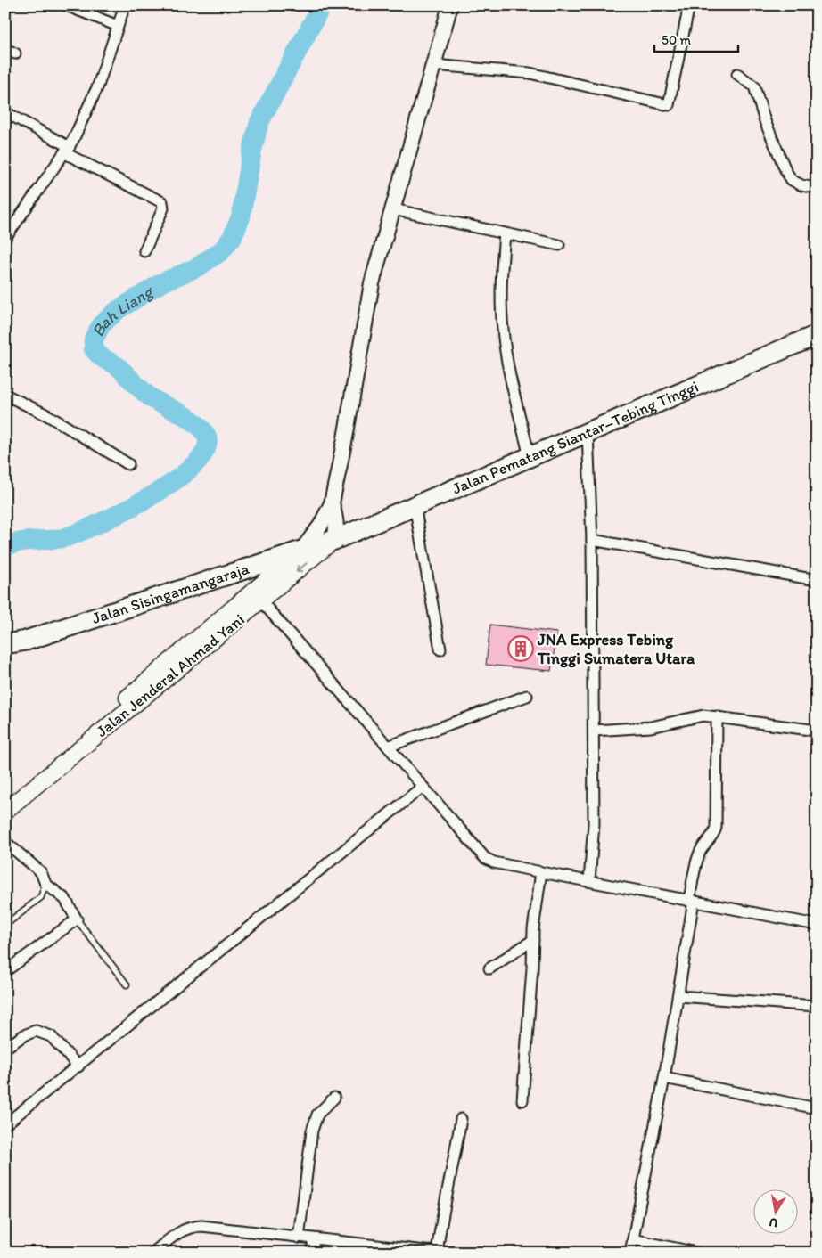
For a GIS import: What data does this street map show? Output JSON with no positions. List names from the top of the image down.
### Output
{
  "streets": {
    "highway": ["Jalan Pematang Siantar–Tebing Tinggi", "Jalan Sisingamangaraja"],
    "main road": ["Jalan Jenderal Ahmad Yani"]
  },
  "crossings": [
    ["Jalan Pematang Siantar–Tebing Tinggi", "Jalan Sisingamangaraja"],
    ["Jalan Pematang Siantar–Tebing Tinggi", "Jalan Jenderal Ahmad Yani"],
    ["Jalan Sisingamangaraja", "Jalan Jenderal Ahmad Yani"]
  ],
  "water": ["Bah Liang"],
  "places": {
    "building": ["JNA Express Tebing Tinggi Sumatera Utara"]
  },
  "scale_bar": "50 m",
  "north": "bottom"
}
